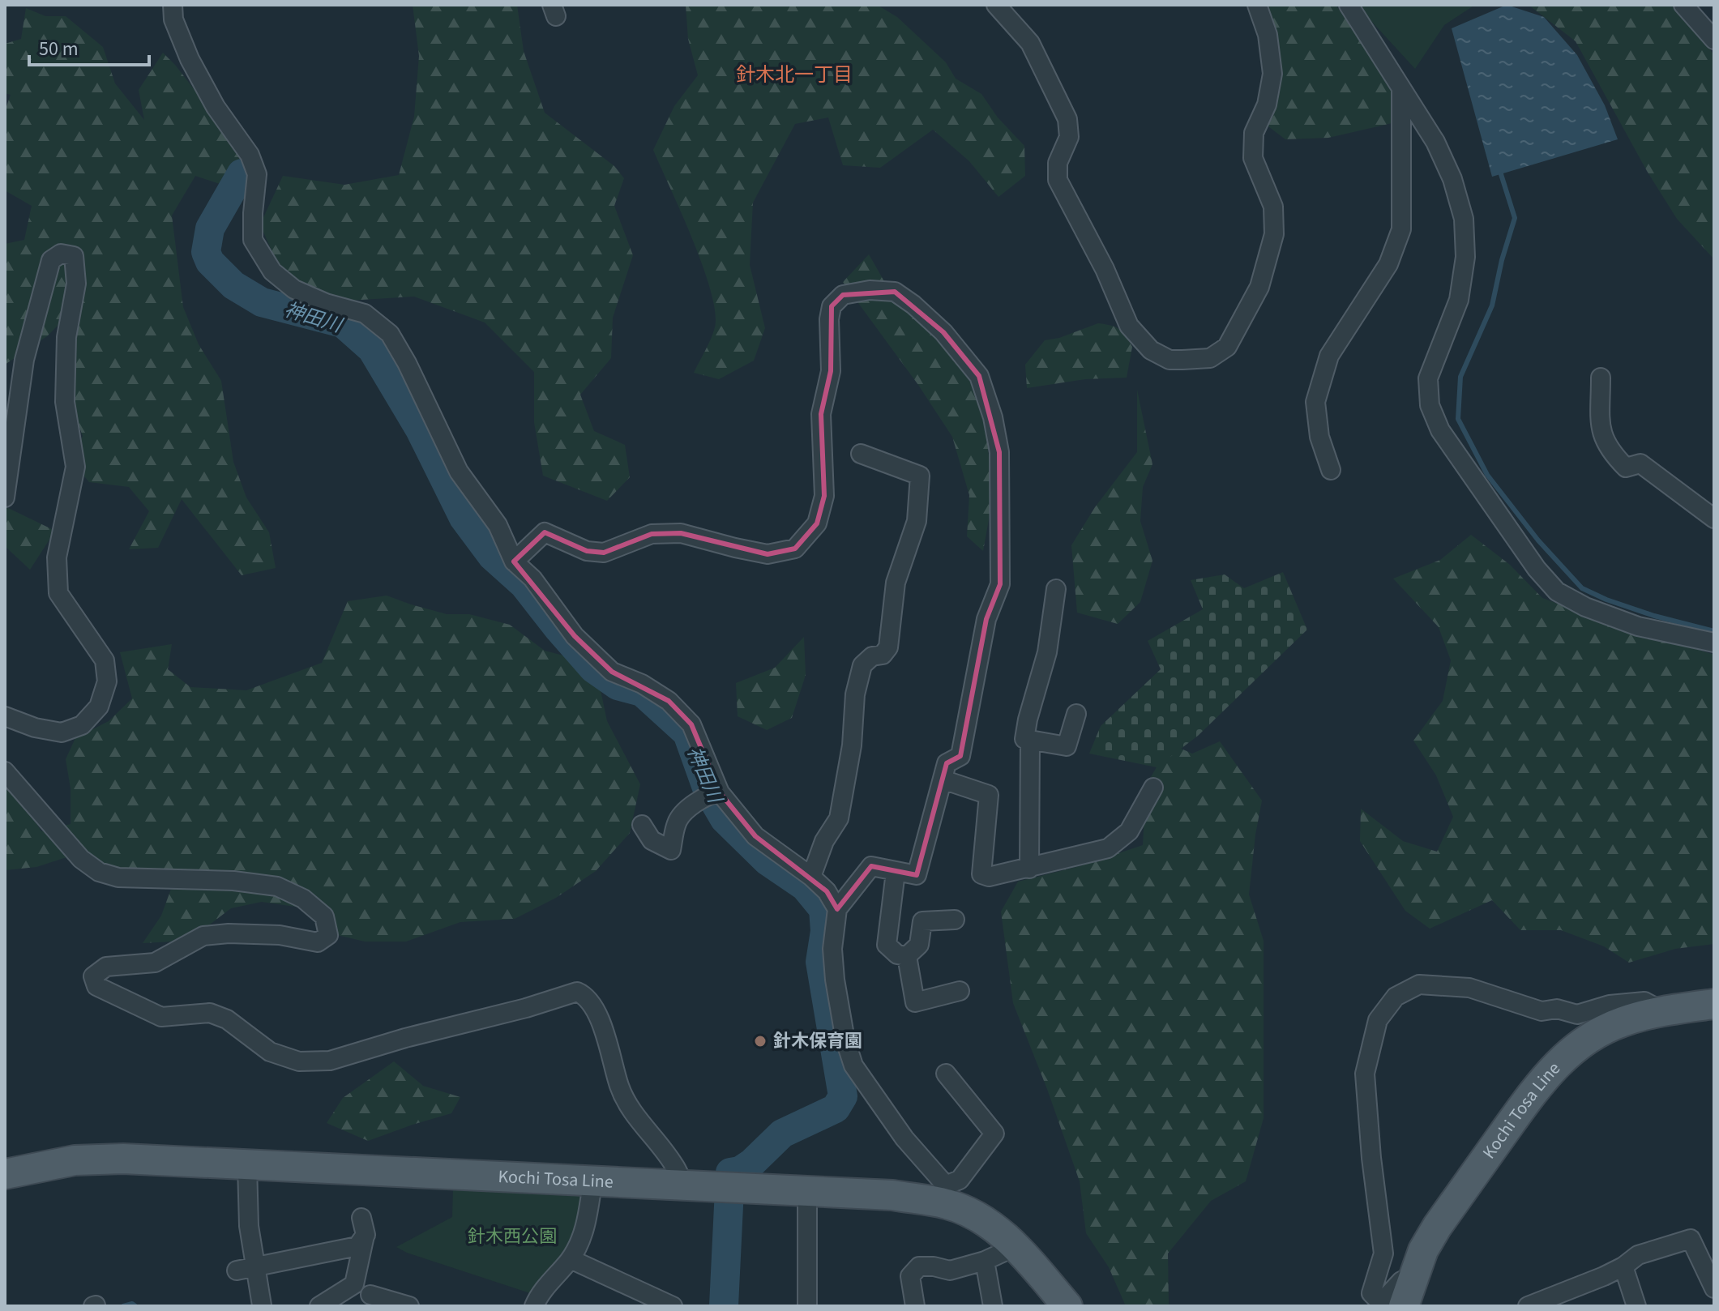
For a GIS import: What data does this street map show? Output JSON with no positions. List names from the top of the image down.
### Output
{
  "streets": {
    "main road": ["Kochi Tosa Line"]
  },
  "districts": ["針木北一丁目"],
  "water": ["神田川"],
  "parks": ["針木西公園"],
  "places": ["針木保育園"],
  "scale_bar": "50 m"
}
